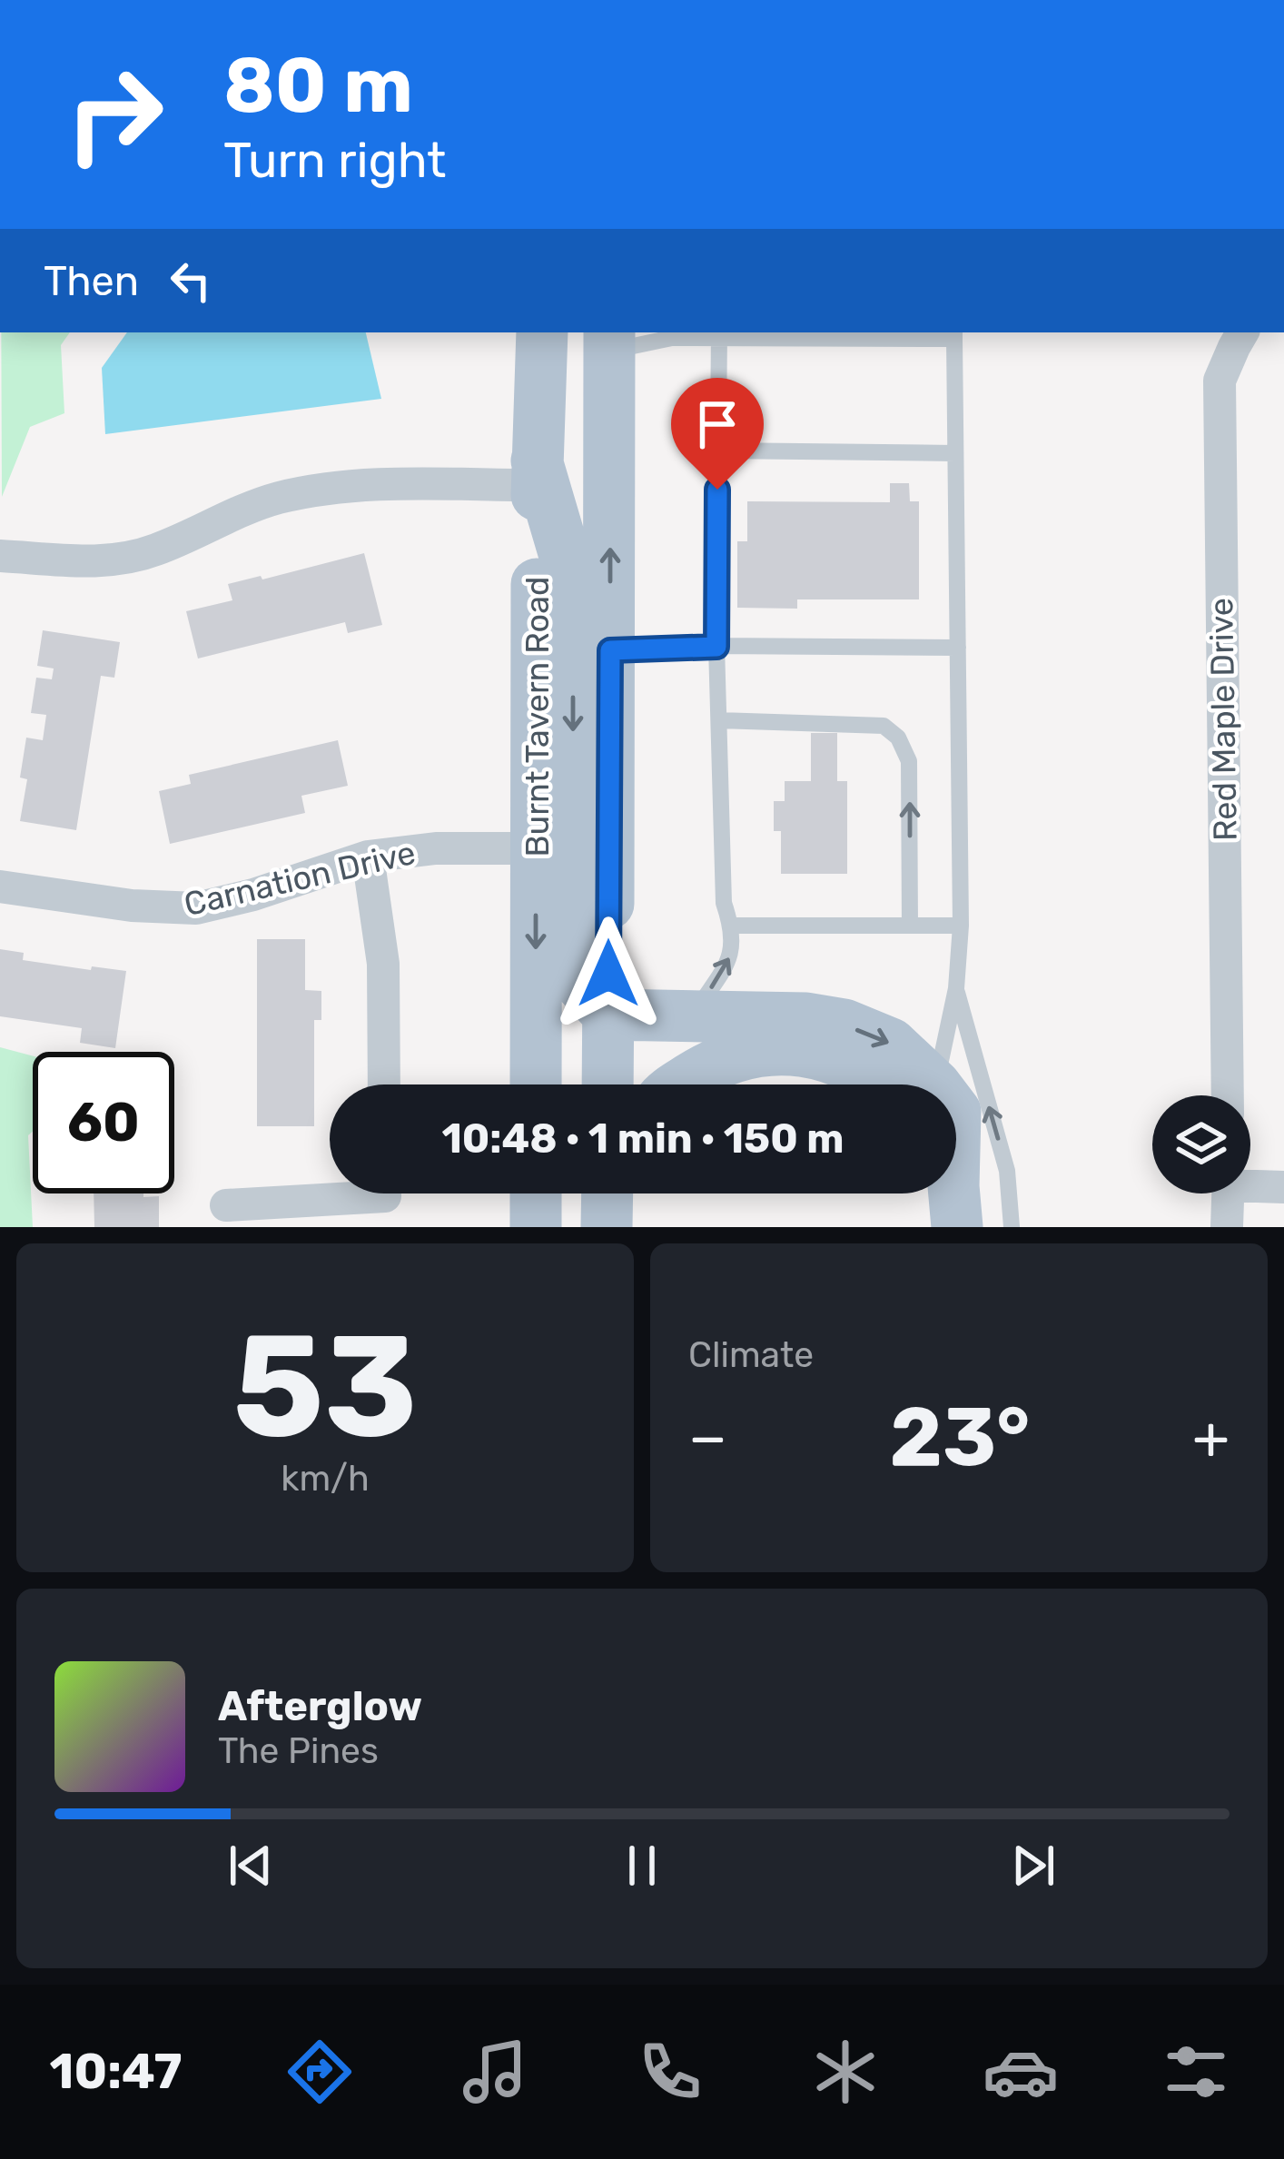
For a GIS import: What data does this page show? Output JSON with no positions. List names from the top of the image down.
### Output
{
  "streets": {
    "main road": ["Burnt Tavern Road"],
    "street": ["Red Maple Drive", "Carnation Drive"]
  },
  "crossings": [
    ["Burnt Tavern Road", "Carnation Drive"]
  ],
  "page": {
    "turn": ["80 m", "Turn right"],
    "then": "Then",
    "limit": "60",
    "trip": "10:48 · 1 min · 150 m",
    "tile": [
      ["53", "km/h"],
      "Climate"
    ],
    "heat": ["−", "23°", "+"],
    "song": ["Afterglow", "The Pines"],
    "tabs": "10:47"
  }
}
